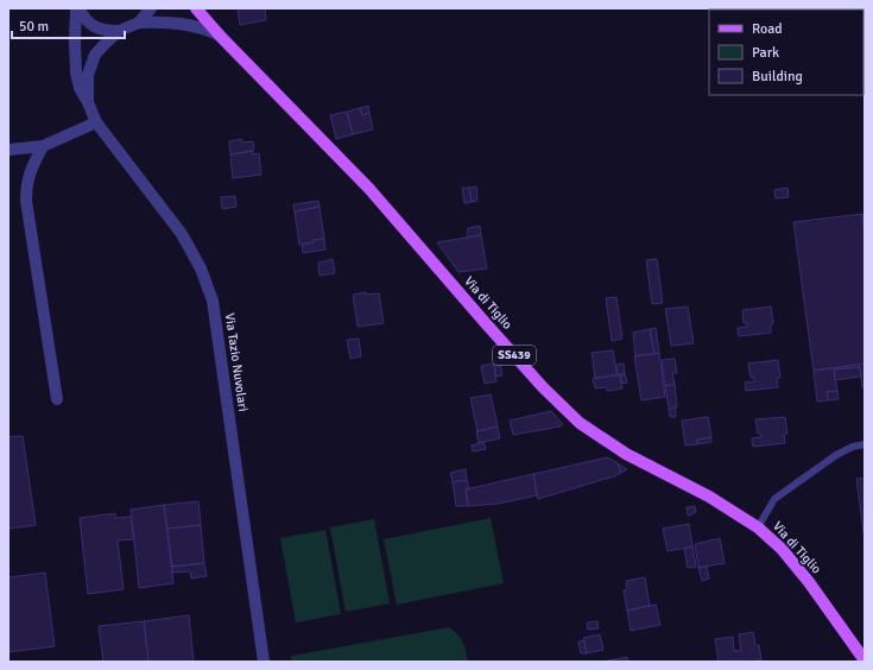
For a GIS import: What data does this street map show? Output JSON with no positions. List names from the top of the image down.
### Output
{
  "streets": {
    "main road": ["Via di Tiglio", "SS439"],
    "street": ["Via Tazio Nuvolari"]
  },
  "legend": ["Road", "Park", "Building"],
  "scale_bar": "50 m"
}
